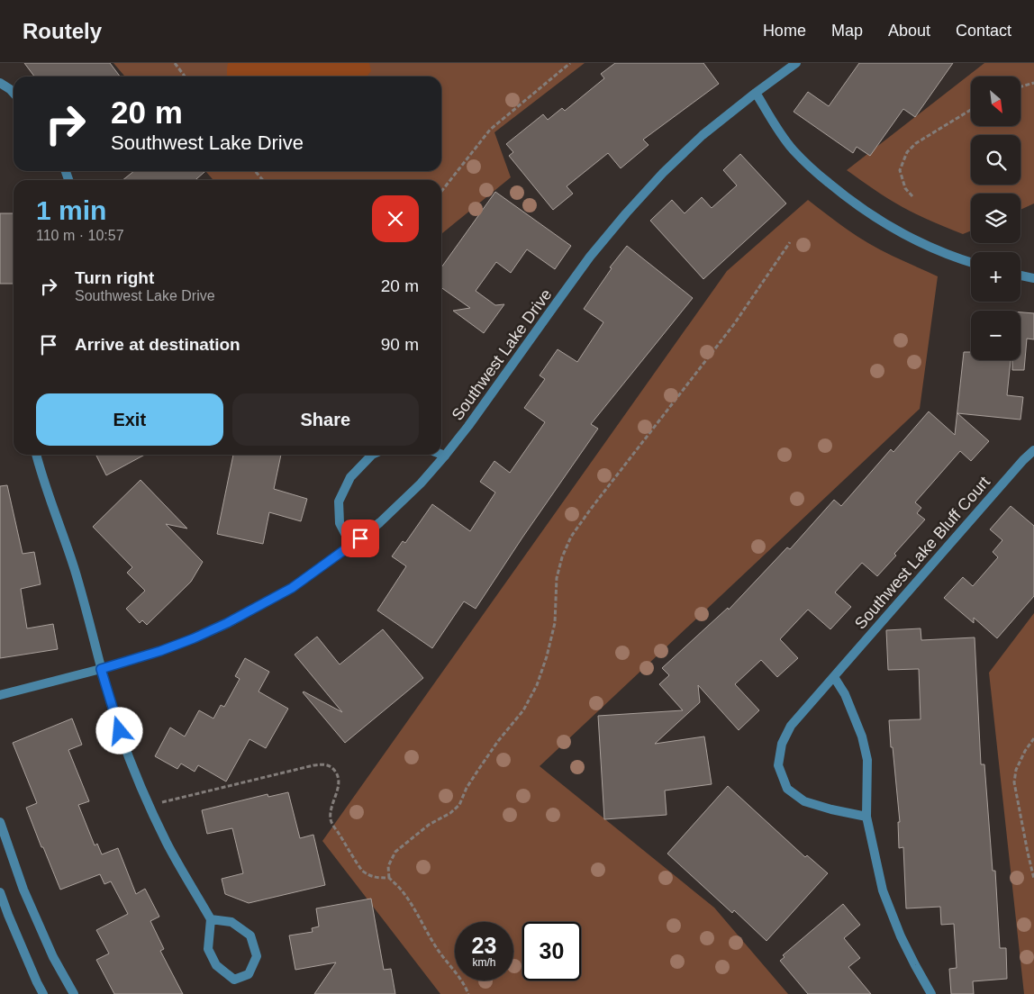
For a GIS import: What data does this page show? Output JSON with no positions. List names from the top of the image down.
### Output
{
  "streets": {
    "street": ["Southwest Lake Drive", "Southwest Lake Bluff Court"]
  },
  "north": "bottom right",
  "page": {
    "header": "Routely",
    "nav": [
      "Home",
      "Map",
      "About",
      "Contact"
    ],
    "map_buttons": ["+", "−"],
    "turn": ["20 m", "Southwest Lake Drive"],
    "heading": ["1 min", "110 m · 10:57"],
    "list": [
      {
        "name": "Turn right",
        "note": "Southwest Lake Drive",
        "value": "20 m"
      },
      {
        "name": "Arrive at destination",
        "value": "90 m"
      }
    ],
    "buttons": ["Exit", "Share"],
    "speed": "23 km/h",
    "limit": "30"
  }
}
